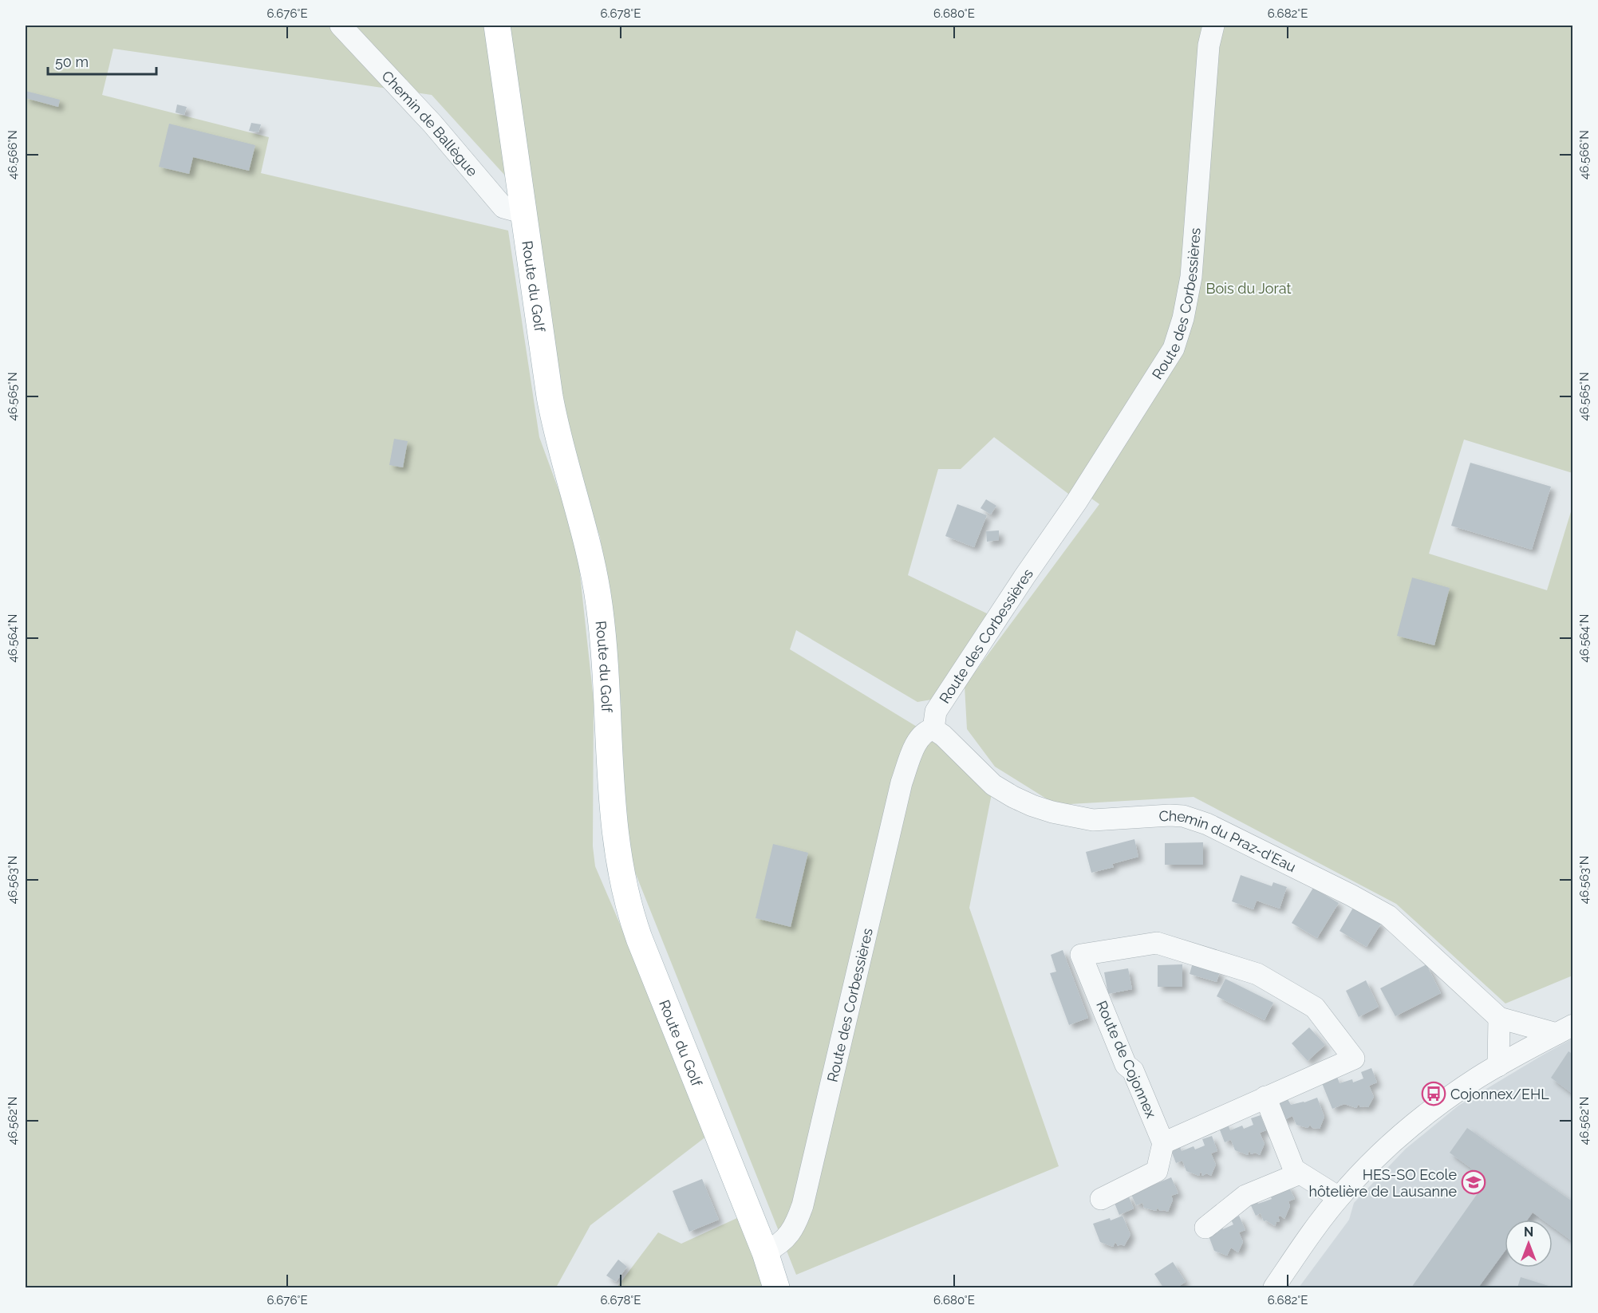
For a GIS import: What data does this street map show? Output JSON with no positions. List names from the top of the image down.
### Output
{
  "streets": {
    "main road": ["Route du Golf"],
    "street": [
      "Chemin de Ballègue",
      "Route des Corbessières",
      "Chemin du Praz-d'Eau",
      "Route de Cojonnex"
    ]
  },
  "crossings": [
    ["Chemin de Ballègue", "Route du Golf"],
    ["Route du Golf", "Route des Corbessières"],
    ["Route des Corbessières", "Chemin du Praz-d'Eau"]
  ],
  "parks": ["Bois du Jorat"],
  "places": {
    "bus stop": ["Cojonnex/EHL"],
    "school or university": ["HES-SO Ecole hôtelière de Lausanne"]
  },
  "scale_bar": "50 m",
  "north": "top",
  "coordinates": [
    "6.676°E",
    "6.678°E",
    "6.680°E",
    "6.682°E",
    "46.566°N",
    "46.565°N",
    "46.564°N",
    "46.563°N",
    "46.562°N"
  ]
}
